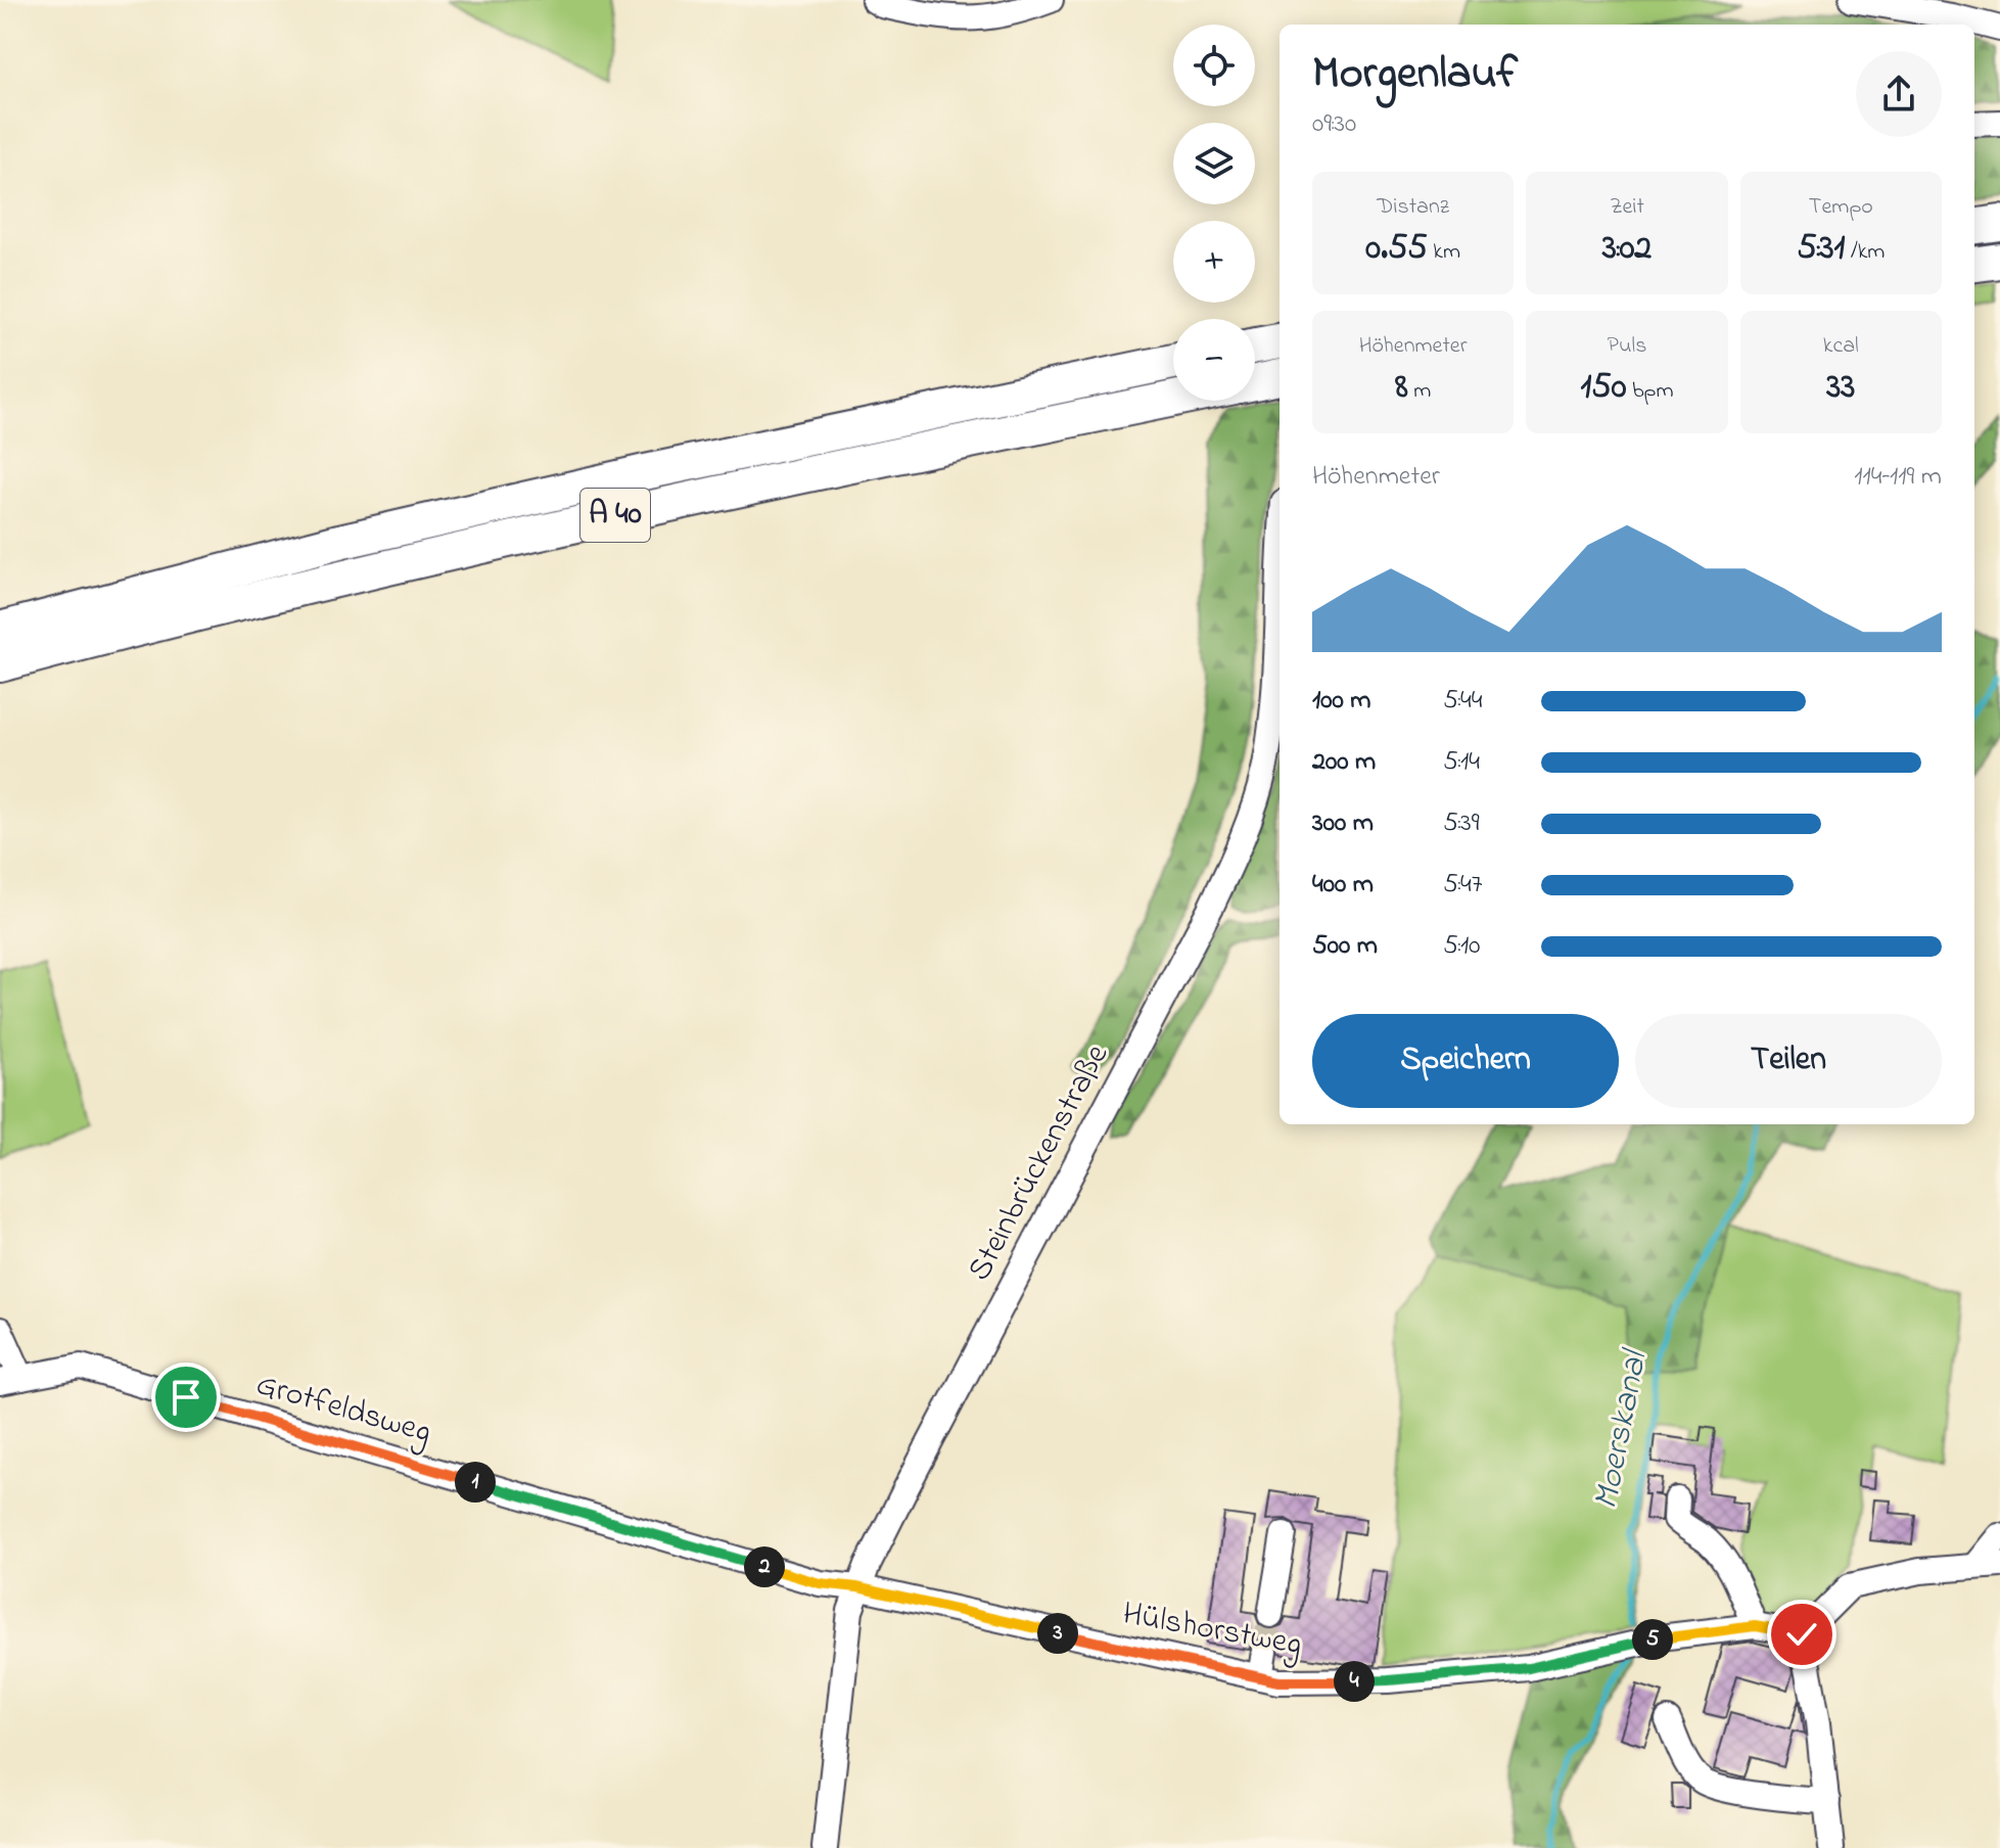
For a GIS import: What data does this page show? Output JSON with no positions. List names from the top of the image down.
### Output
{
  "streets": {
    "highway": ["A 40"],
    "street": ["Steinbrückenstraße", "Grotfeldsweg", "Hülshorstweg"]
  },
  "crossings": [
    ["Steinbrückenstraße", "Grotfeldsweg"],
    ["Steinbrückenstraße", "Hülshorstweg"],
    ["Grotfeldsweg", "Hülshorstweg"]
  ],
  "water": ["Moerskanal"],
  "page": {
    "map_buttons": ["+", "−"],
    "heading": ["Morgenlauf", "09:30"],
    "stats": [
      ["Distanz", "0.55 km"],
      ["Zeit", "3:02"],
      ["Tempo", "5:31 /km"],
      ["Höhenmeter", "8 m"],
      ["Puls", "150 bpm"],
      ["kcal", "33"]
    ],
    "chart": ["Höhenmeter", "114–119 m"],
    "list": [
      {
        "name": "100 m",
        "note": "5:44"
      },
      {
        "name": "200 m",
        "note": "5:14"
      },
      {
        "name": "300 m",
        "note": "5:39"
      },
      {
        "name": "400 m",
        "note": "5:47"
      },
      {
        "name": "500 m",
        "note": "5:10"
      }
    ],
    "buttons": ["Speichern", "Teilen"],
    "pins": [
      "1",
      "2",
      "3",
      "5",
      "4"
    ]
  }
}
